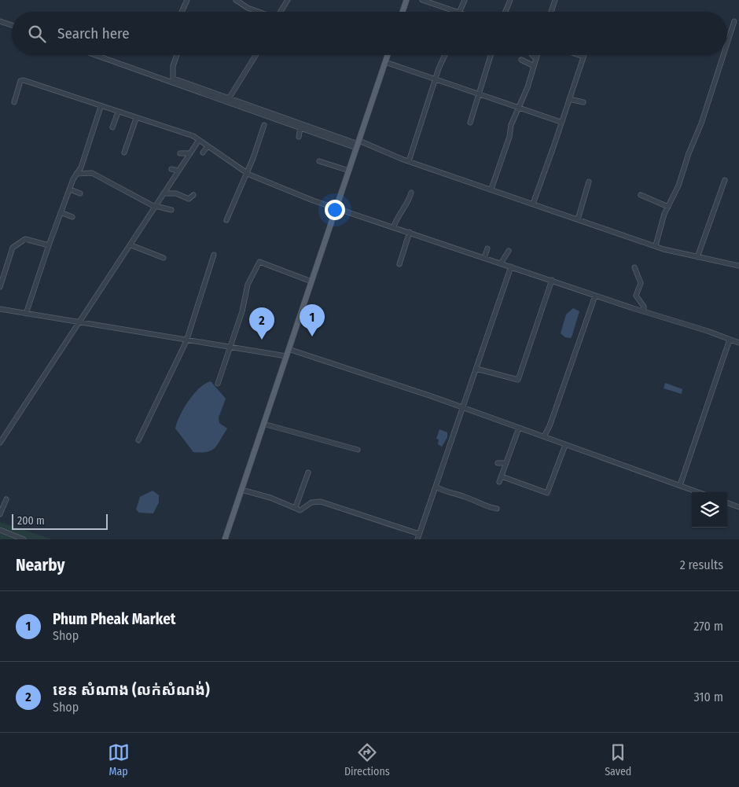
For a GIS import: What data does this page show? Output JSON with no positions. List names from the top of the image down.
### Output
{
  "scale_bar": "200 m",
  "page": {
    "search": "Search here",
    "pins": ["1", "2"],
    "scale": "200 m",
    "heading": ["Nearby", "2 results"],
    "list": [
      {
        "mark": "1",
        "name": "Phum Pheak Market",
        "note": "Shop",
        "value": "270 m"
      },
      {
        "mark": "2",
        "name": "ខេន សំណាង (លក់សំណង់)",
        "note": "Shop",
        "value": "310 m"
      }
    ],
    "nav": ["Map", "Directions", "Saved"]
  }
}
